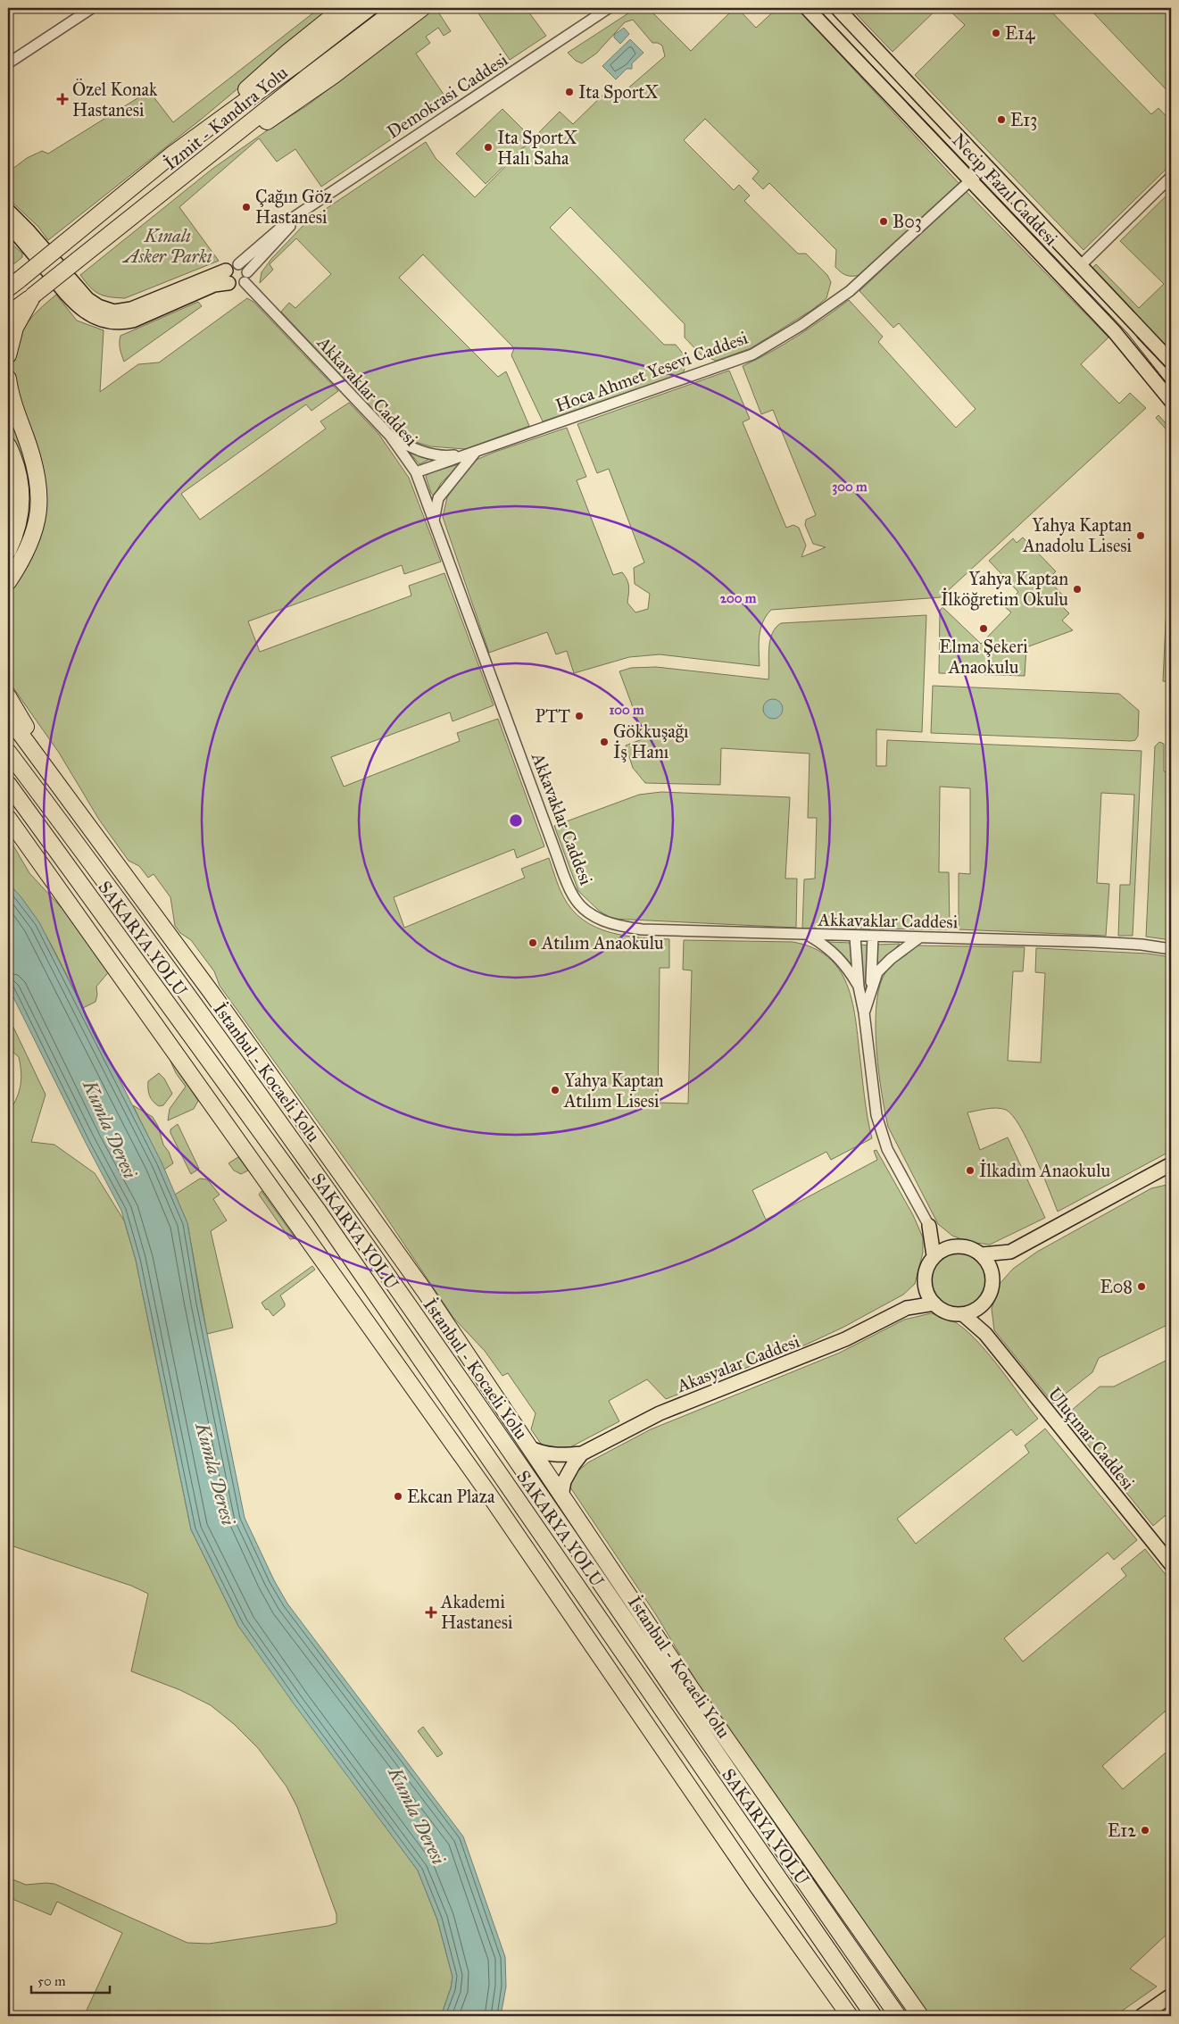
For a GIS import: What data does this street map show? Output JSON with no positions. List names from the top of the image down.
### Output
{
  "streets": {
    "highway": ["İzmit - Kandıra Yolu", "SAKARYA YOLU", "İstanbul - Kocaeli Yolu"],
    "main road": ["Necip Fazıl Caddesi", "Akasyalar Caddesi", "Uluçınar Caddesi"],
    "street": ["Demokrasi Caddesi", "Hoca Ahmet Yesevi Caddesi", "Akkavaklar Caddesi"]
  },
  "crossings": [
    ["Necip Fazıl Caddesi", "Hoca Ahmet Yesevi Caddesi"]
  ],
  "water": ["Kumla Deresi"],
  "parks": ["Kınalı Asker Parkı"],
  "places": {
    "other": [
      "E14",
      "Ita SportX",
      "E13",
      "Ita SportX Halı Saha",
      "Çağın Göz Hastanesi",
      "B03",
      "Yahya Kaptan Anadolu Lisesi",
      "Yahya Kaptan İlköğretim Okulu",
      "Elma Şekeri Anaokulu",
      "PTT",
      "Gökkuşağı İş Hanı",
      "Atılım Anaokulu",
      "Yahya Kaptan Atılım Lisesi",
      "İlkadım Anaokulu",
      "E08",
      "Ekcan Plaza",
      "E12"
    ],
    "health": ["Özel Konak Hastanesi", "Akademi Hastanesi"]
  },
  "scale_bar": "50 m",
  "rings": ["300 m", "200 m", "100 m"]
}
